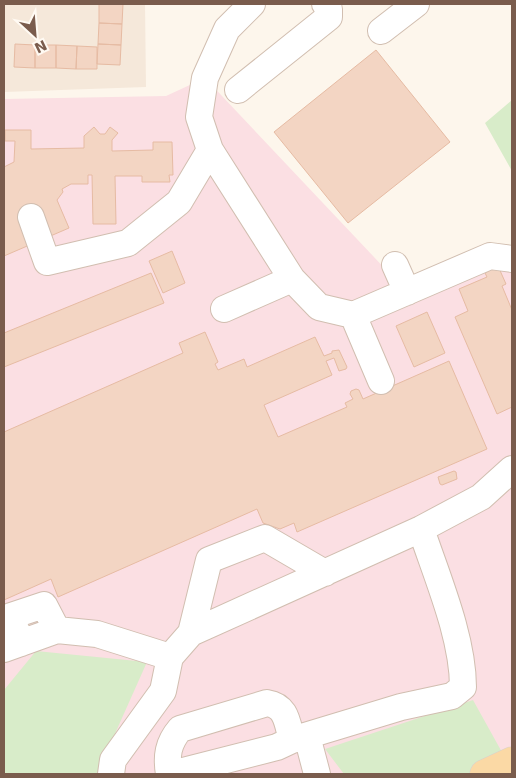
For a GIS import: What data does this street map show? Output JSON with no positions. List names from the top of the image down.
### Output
{
  "north": "bottom right"
}
